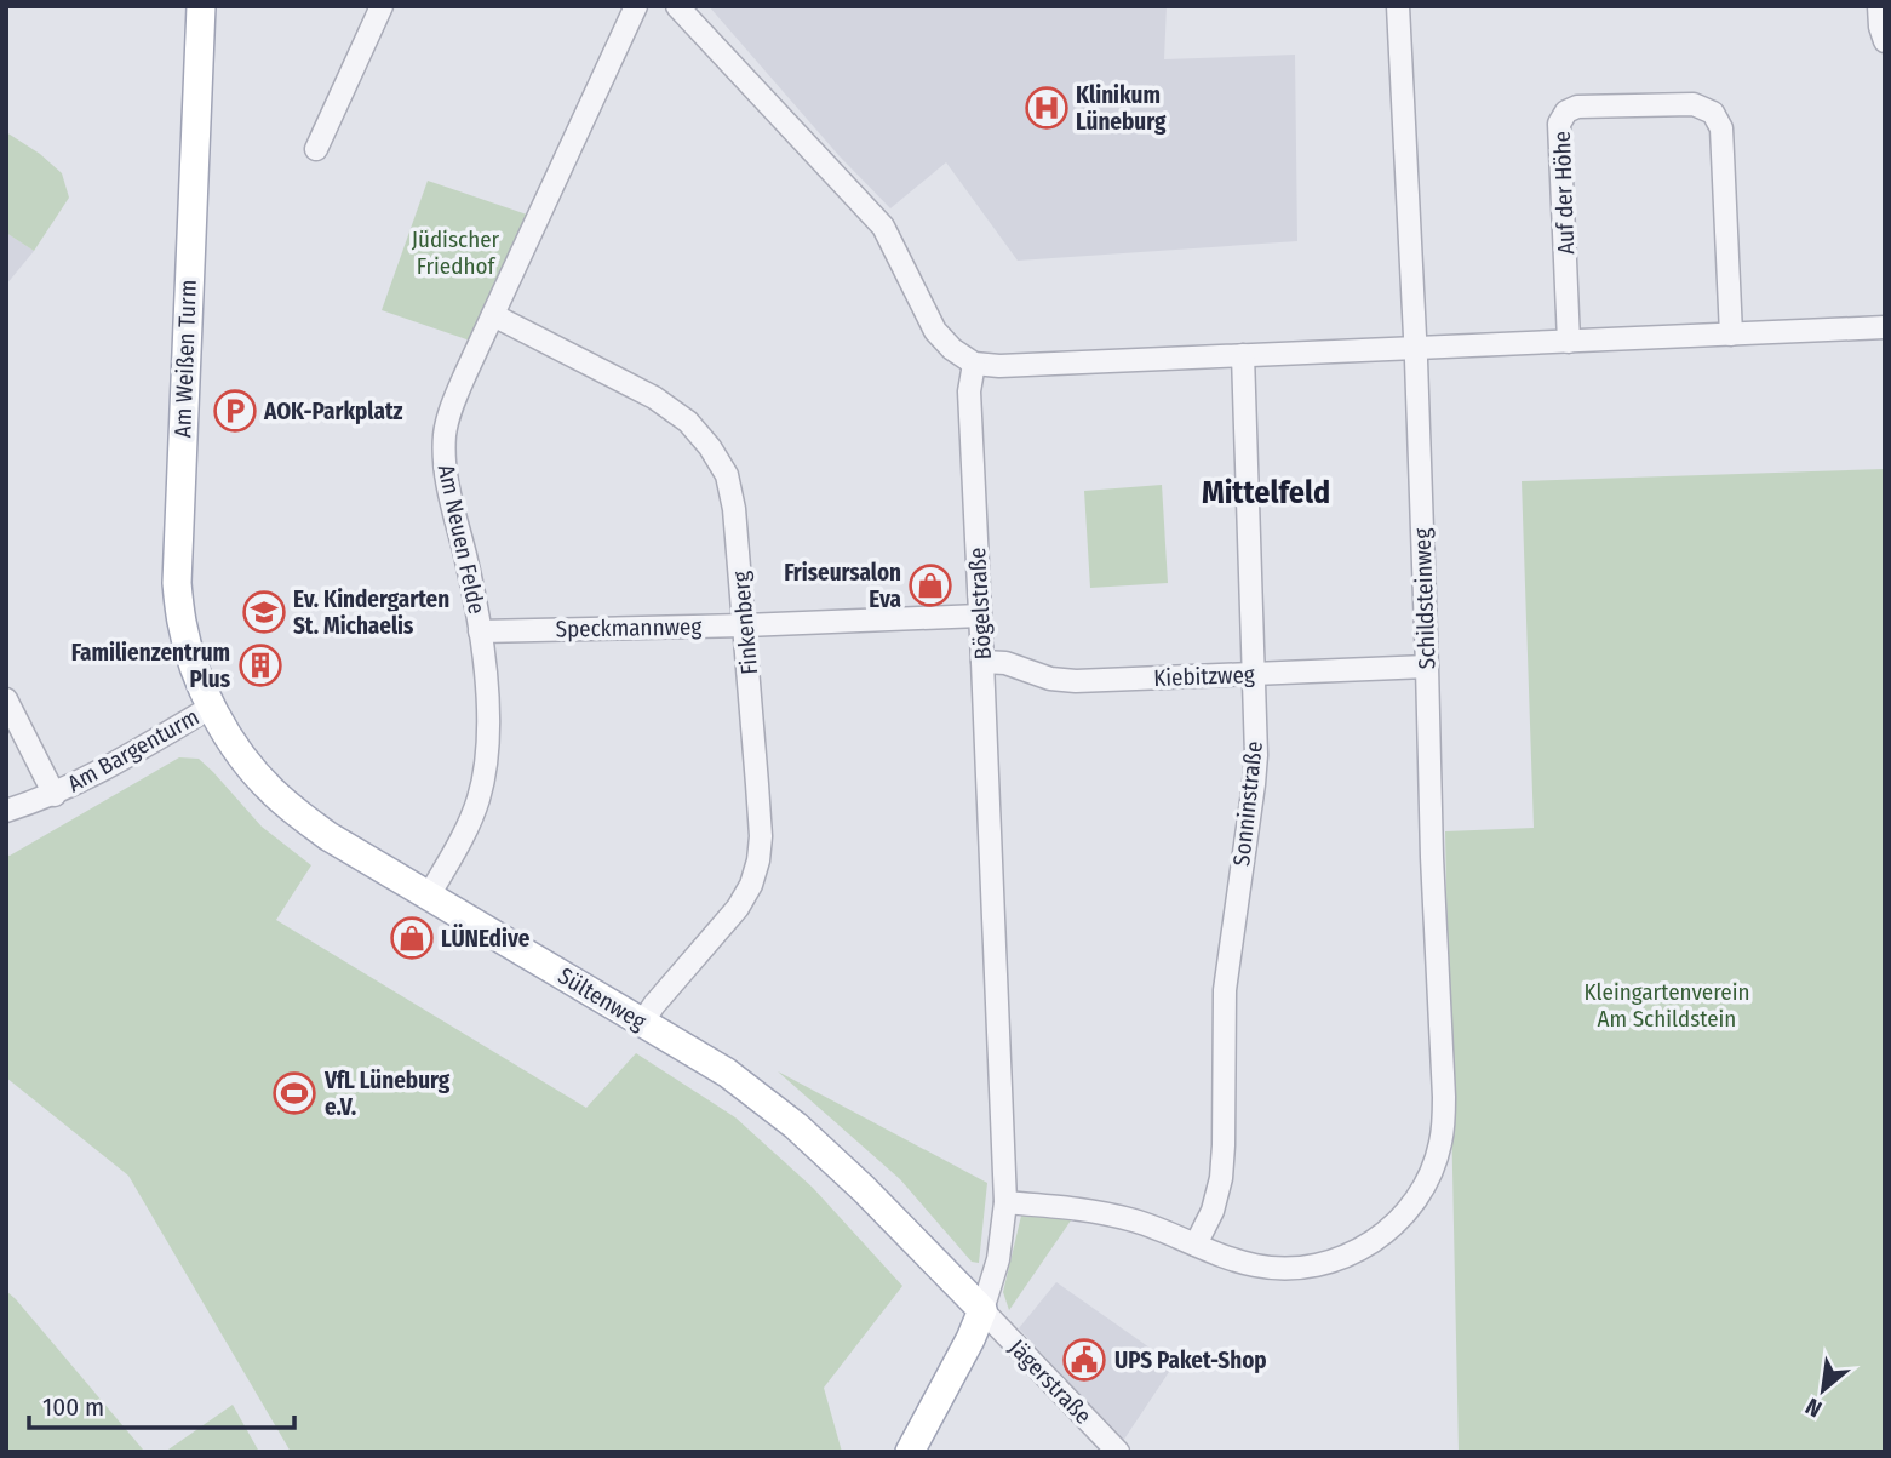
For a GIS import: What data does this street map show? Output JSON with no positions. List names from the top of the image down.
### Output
{
  "streets": {
    "main road": ["Am Weißen Turm", "Sültenweg"],
    "street": [
      "Auf der Höhe",
      "Am Neuen Felde",
      "Schildsteinweg",
      "Bögelstraße",
      "Finkenberg",
      "Speckmannweg",
      "Kiebitzweg",
      "Am Bargenturm",
      "Sonninstraße",
      "Jägerstraße"
    ]
  },
  "crossings": [
    ["Am Weißen Turm", "Am Bargenturm"],
    ["Am Weißen Turm", "Sültenweg"],
    ["Am Neuen Felde", "Finkenberg"],
    ["Am Neuen Felde", "Speckmannweg"],
    ["Am Neuen Felde", "Sültenweg"],
    ["Schildsteinweg", "Kiebitzweg"],
    ["Schildsteinweg", "Sonninstraße"],
    ["Bögelstraße", "Speckmannweg"],
    ["Bögelstraße", "Kiebitzweg"],
    ["Bögelstraße", "Sültenweg"],
    ["Bögelstraße", "Jägerstraße"],
    ["Finkenberg", "Speckmannweg"],
    ["Finkenberg", "Sültenweg"],
    ["Kiebitzweg", "Sonninstraße"],
    ["Am Bargenturm", "Sültenweg"],
    ["Sültenweg", "Jägerstraße"]
  ],
  "districts": ["Mittelfeld"],
  "parks": ["Jüdischer Friedhof", "Kleingartenverein Am Schildstein"],
  "places": {
    "hospital": ["Klinikum Lüneburg"],
    "parking": ["AOK-Parkplatz"],
    "shop": ["Friseursalon Eva", "LÜNEdive"],
    "school or university": ["Ev. Kindergarten St. Michaelis"],
    "building": ["Familienzentrum Plus"],
    "sports": ["VfL Lüneburg e.V."],
    "public building": ["UPS Paket-Shop"]
  },
  "scale_bar": "100 m",
  "north": "bottom left"
}
